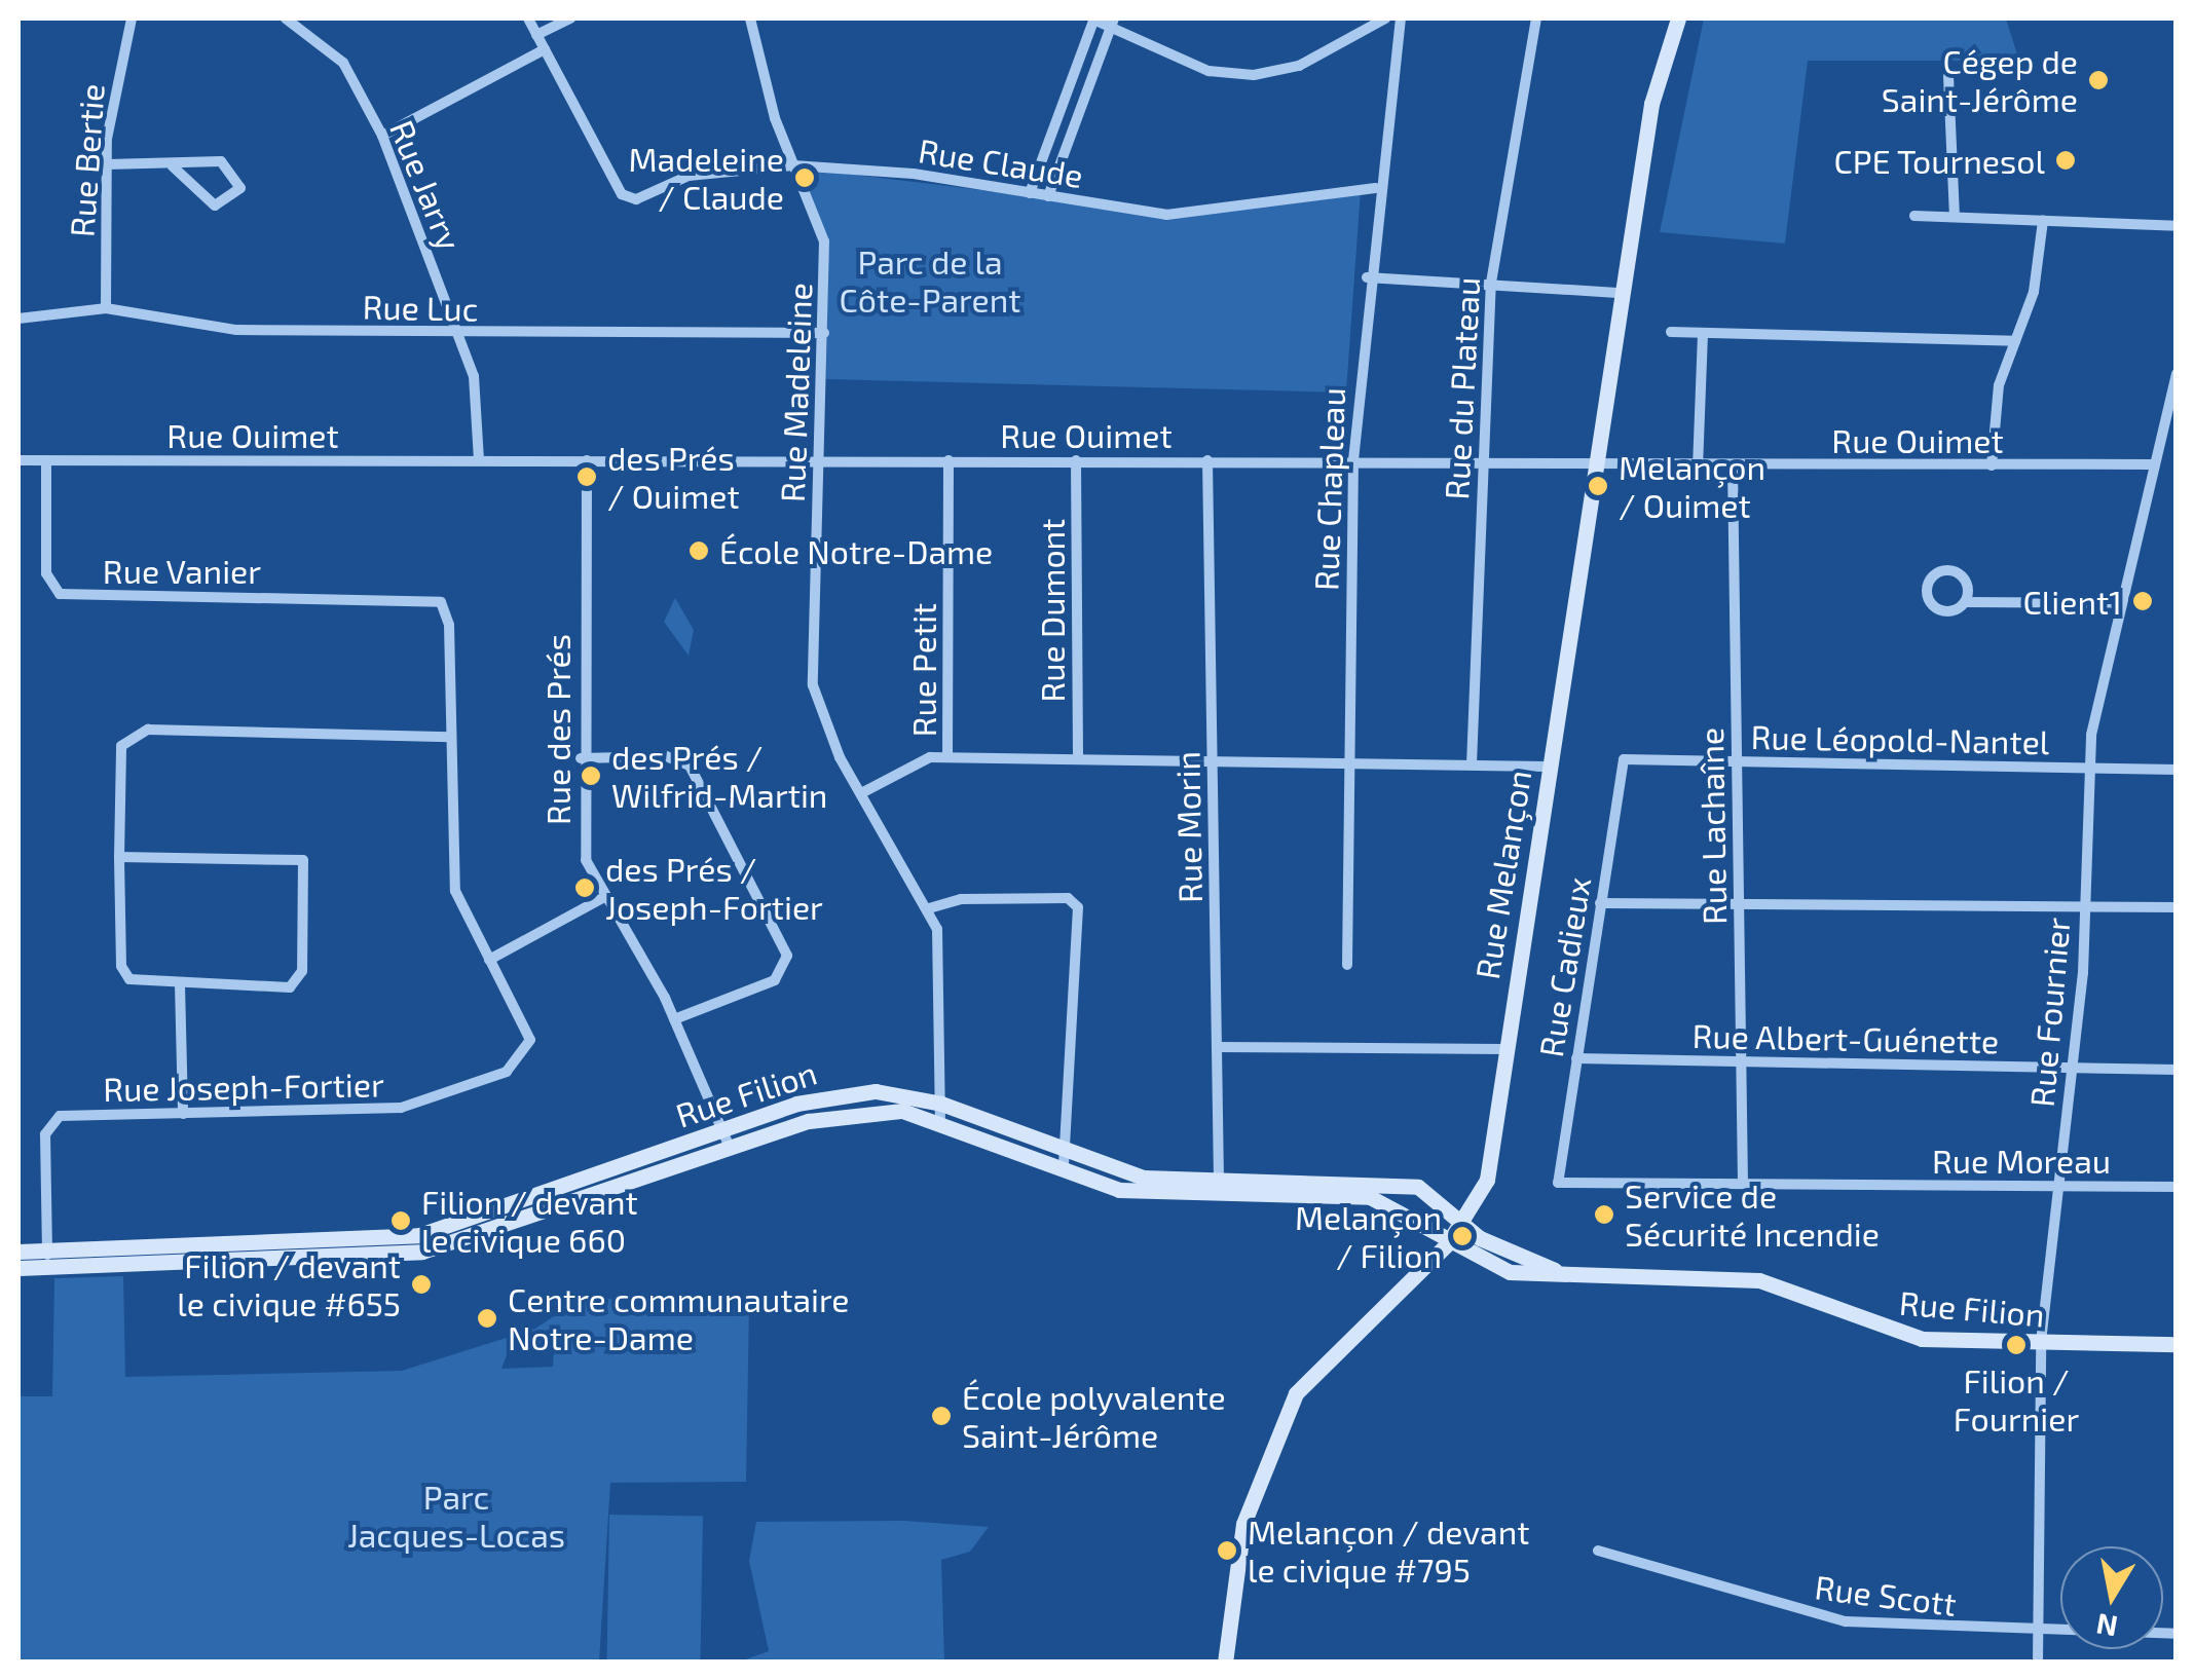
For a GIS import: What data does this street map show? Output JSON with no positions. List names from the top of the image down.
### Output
{
  "streets": {
    "street": [
      "Rue Bertie",
      "Rue Claude",
      "Rue Jarry",
      "Rue Luc",
      "Rue du Plateau",
      "Rue Madeleine",
      "Rue Ouimet",
      "Rue Chapleau",
      "Rue Vanier",
      "Rue Dumont",
      "Rue Petit",
      "Rue des Prés",
      "Rue Léopold-Nantel",
      "Rue Lachaîne",
      "Rue Morin",
      "Rue Melançon",
      "Rue Cadieux",
      "Rue Fournier",
      "Rue Albert-Guénette",
      "Rue Joseph-Fortier",
      "Rue Filion",
      "Rue Moreau",
      "Rue Scott"
    ]
  },
  "crossings": [
    ["Rue Bertie", "Rue Luc"],
    ["Rue Claude", "Rue Madeleine"],
    ["Rue Claude", "Rue Chapleau"],
    ["Rue Jarry", "Rue Luc"],
    ["Rue Jarry", "Rue Ouimet"],
    ["Rue Luc", "Rue Madeleine"],
    ["Rue du Plateau", "Rue Ouimet"],
    ["Rue Madeleine", "Rue Ouimet"],
    ["Rue Madeleine", "Rue Filion"],
    ["Rue Ouimet", "Rue Chapleau"],
    ["Rue Ouimet", "Rue Vanier"],
    ["Rue Ouimet", "Rue Dumont"],
    ["Rue Ouimet", "Rue Petit"],
    ["Rue Ouimet", "Rue des Prés"],
    ["Rue Ouimet", "Rue Lachaîne"],
    ["Rue Ouimet", "Rue Morin"],
    ["Rue Ouimet", "Rue Melançon"],
    ["Rue Ouimet", "Rue Fournier"],
    ["Rue Vanier", "Rue Joseph-Fortier"],
    ["Rue des Prés", "Rue Filion"],
    ["Rue Léopold-Nantel", "Rue Lachaîne"],
    ["Rue Léopold-Nantel", "Rue Cadieux"],
    ["Rue Léopold-Nantel", "Rue Fournier"],
    ["Rue Lachaîne", "Rue Albert-Guénette"],
    ["Rue Lachaîne", "Rue Moreau"],
    ["Rue Morin", "Rue Filion"],
    ["Rue Melançon", "Rue Filion"],
    ["Rue Cadieux", "Rue Albert-Guénette"],
    ["Rue Cadieux", "Rue Moreau"],
    ["Rue Fournier", "Rue Albert-Guénette"],
    ["Rue Fournier", "Rue Filion"],
    ["Rue Fournier", "Rue Moreau"],
    ["Rue Fournier", "Rue Scott"],
    ["Rue Joseph-Fortier", "Rue Filion"]
  ],
  "parks": ["Parc de la Côte-Parent", "Parc Jacques-Locas"],
  "places": [
    "Cégep de Saint-Jérôme",
    "CPE Tournesol",
    "Madeleine / Claude",
    "des Prés / Ouimet",
    "Melançon / Ouimet",
    "École Notre-Dame",
    "Client1",
    "des Prés / Wilfrid-Martin",
    "des Prés / Joseph-Fortier",
    "Service de Sécurité Incendie",
    "Filion / devant le civique 660",
    "Melançon / Filion",
    "Filion / devant le civique #655",
    "Centre communautaire Notre-Dame",
    "Filion / Fournier",
    "École polyvalente Saint-Jérôme",
    "Melançon / devant le civique #795"
  ],
  "north": "bottom"
}
